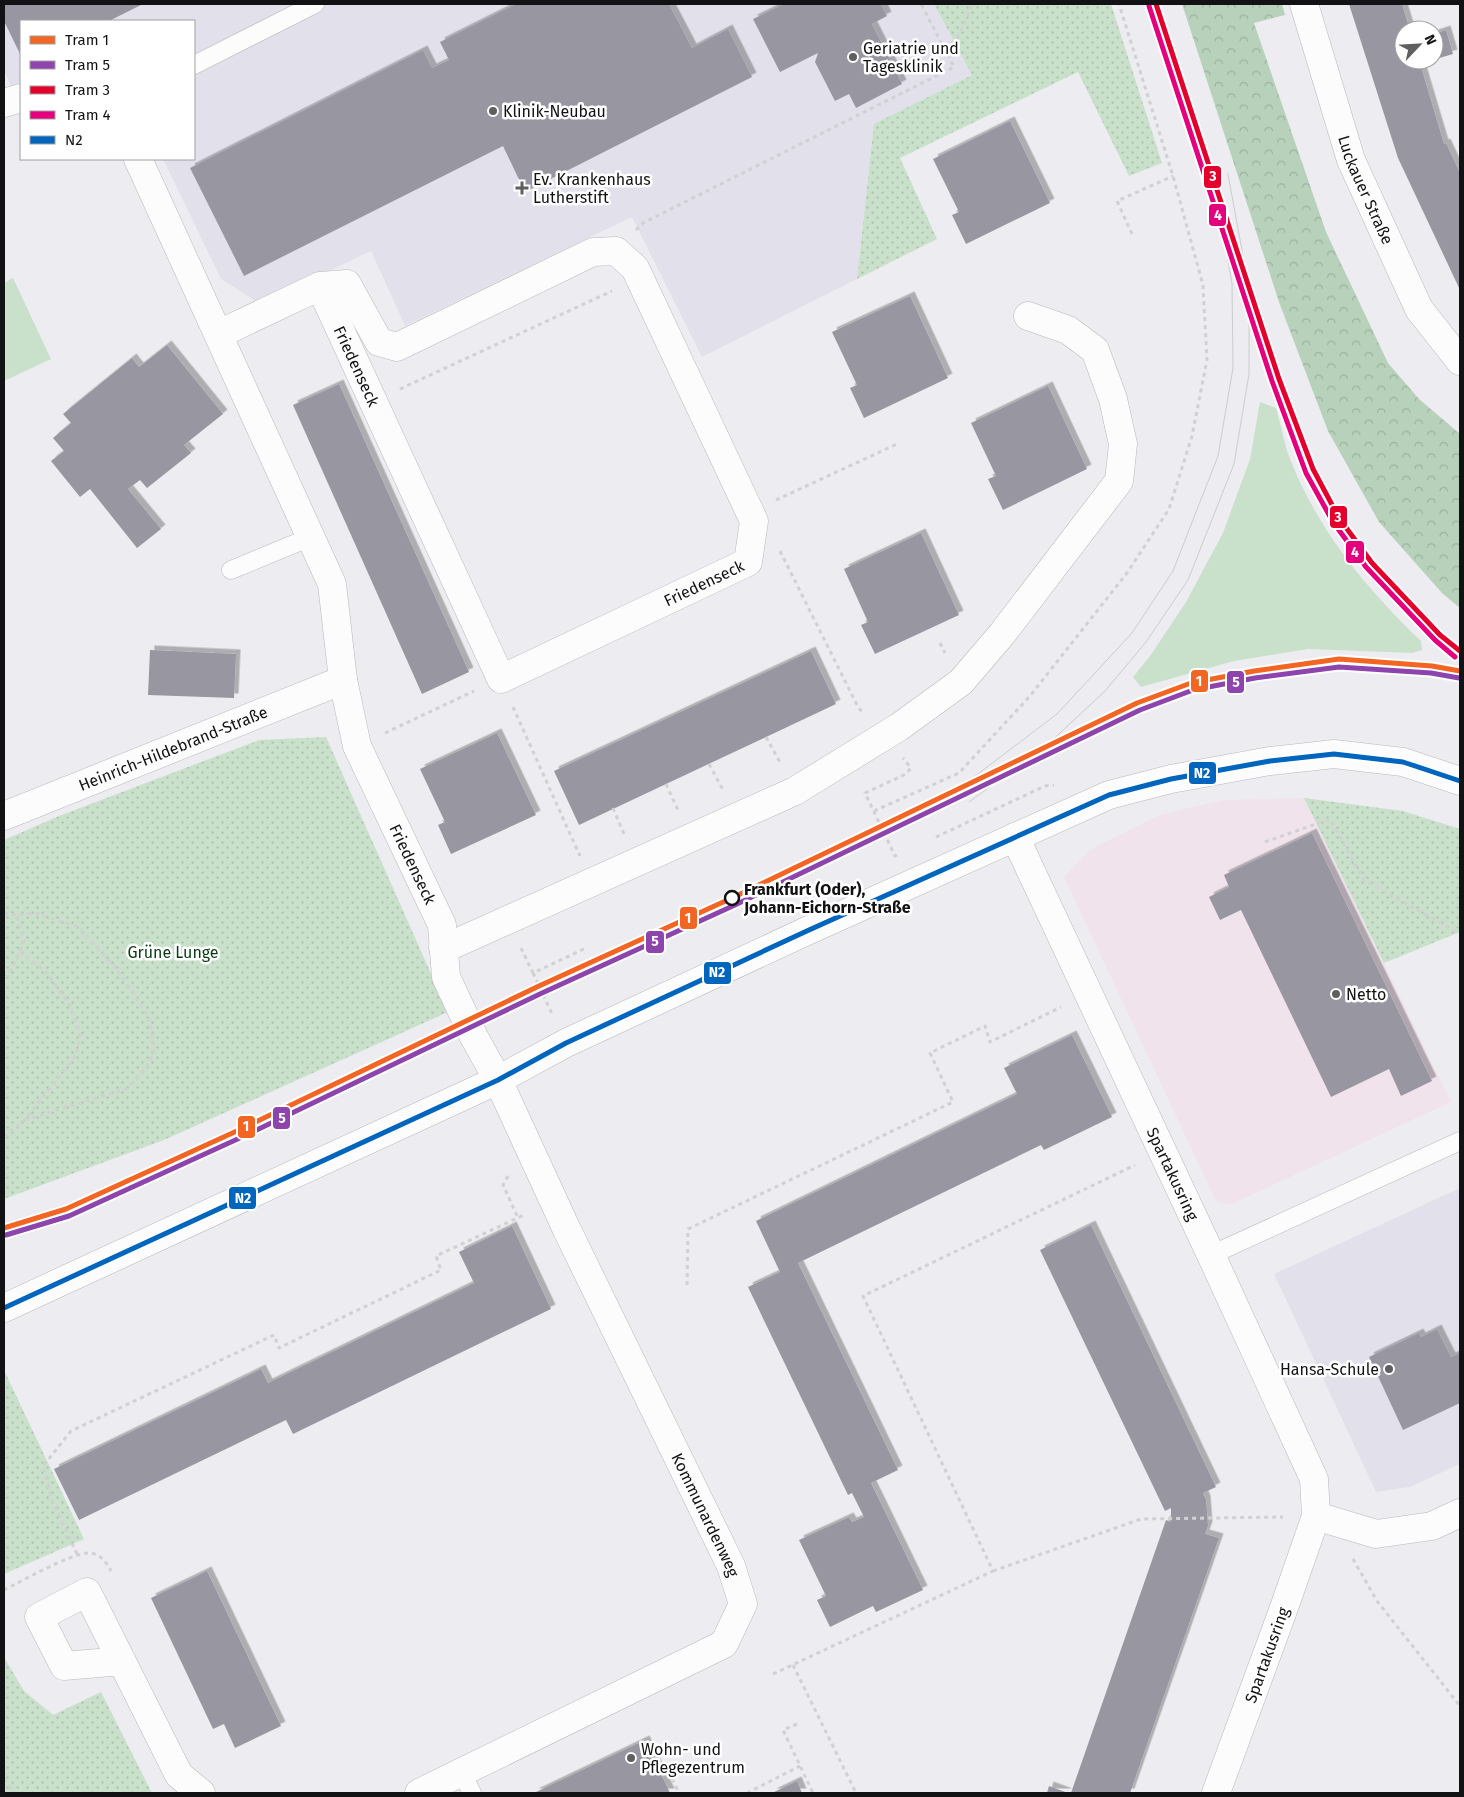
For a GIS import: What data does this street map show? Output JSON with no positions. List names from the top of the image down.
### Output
{
  "streets": {
    "street": [
      "Luckauer Straße",
      "Friedenseck",
      "Heinrich-Hildebrand-Straße",
      "Spartakusring",
      "Kommunardenweg"
    ]
  },
  "crossings": [
    ["Friedenseck", "Heinrich-Hildebrand-Straße"],
    ["Friedenseck", "Kommunardenweg"]
  ],
  "parks": ["Grüne Lunge"],
  "places": {
    "other": [
      "Geriatrie und Tagesklinik",
      "Klinik-Neubau",
      "Frankfurt (Oder), Johann-Eichorn-Straße",
      "Netto",
      "Hansa-Schule",
      "Wohn- und Pflegezentrum"
    ],
    "health": ["Ev. Krankenhaus Lutherstift"]
  },
  "lines": [
    "tram line 3",
    "tram line 4",
    "tram line 1",
    "tram line 5",
    "transit line N2"
  ],
  "legend": [
    "Tram 1",
    "Tram 5",
    "Tram 3",
    "Tram 4",
    "N2"
  ],
  "north": "top right"
}
